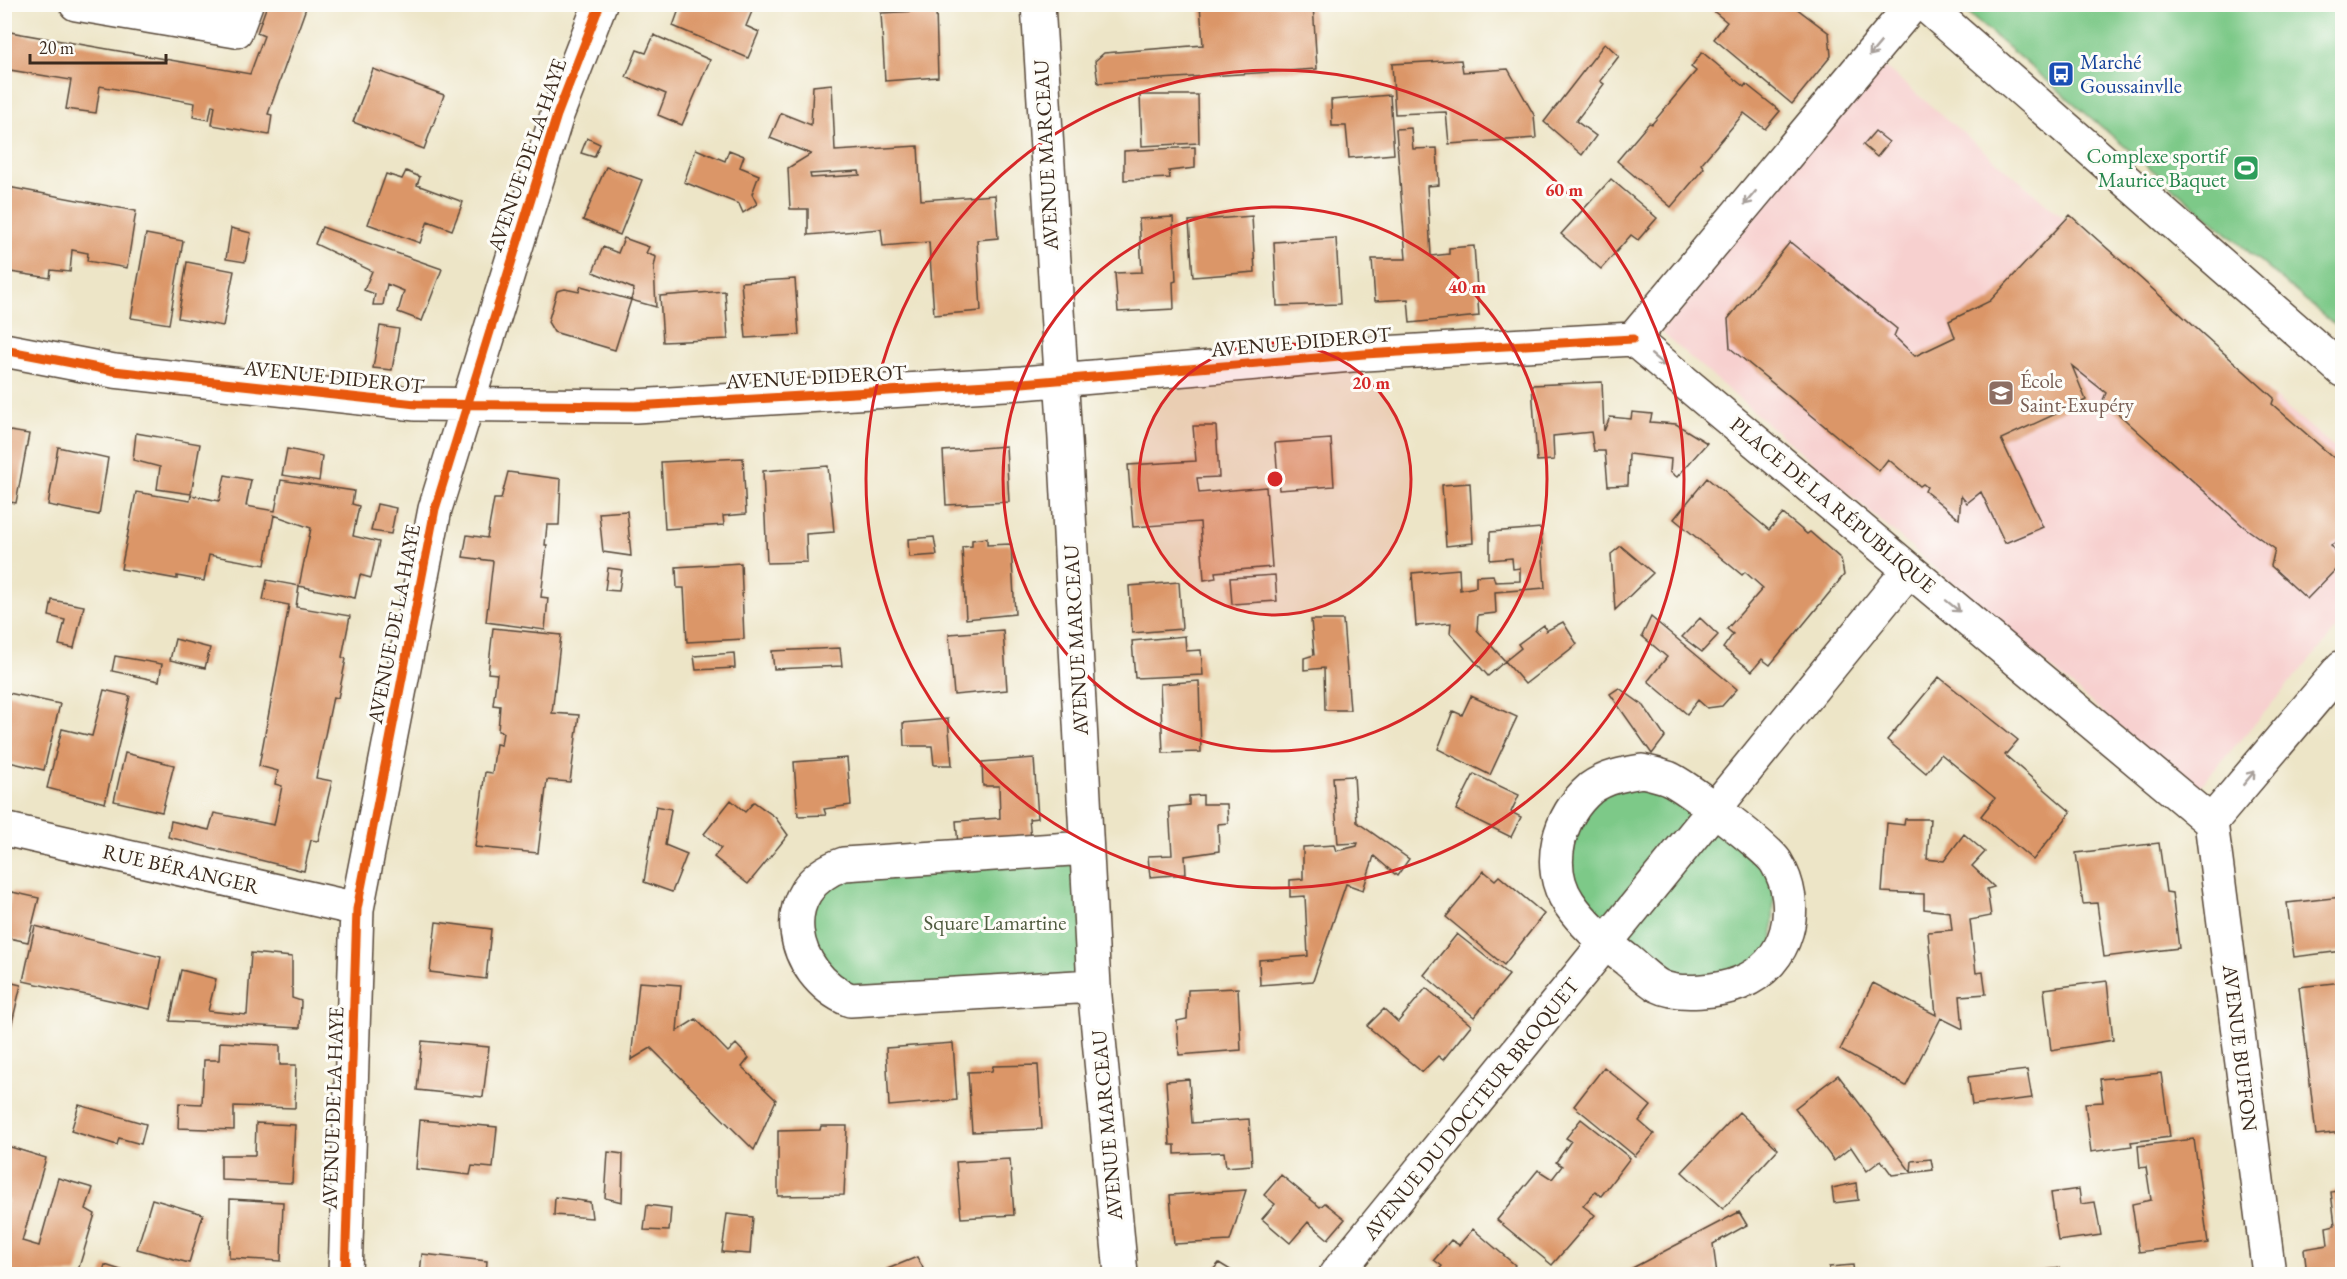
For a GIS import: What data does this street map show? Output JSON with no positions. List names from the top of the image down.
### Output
{
  "streets": {
    "street": [
      "AVENUE DE LA HAYE",
      "AVENUE MARCEAU",
      "AVENUE DIDEROT",
      "PLACE DE LA RÉPUBLIQUE",
      "RUE BÉRANGER",
      "AVENUE BUFFON",
      "AVENUE DU DOCTEUR BROQUET"
    ]
  },
  "crossings": [
    ["AVENUE DE LA HAYE", "AVENUE DIDEROT"],
    ["AVENUE DE LA HAYE", "RUE BÉRANGER"],
    ["AVENUE MARCEAU", "AVENUE DIDEROT"],
    ["AVENUE DIDEROT", "PLACE DE LA RÉPUBLIQUE"],
    ["PLACE DE LA RÉPUBLIQUE", "AVENUE BUFFON"],
    ["PLACE DE LA RÉPUBLIQUE", "AVENUE DU DOCTEUR BROQUET"]
  ],
  "one_way": ["PLACE DE LA RÉPUBLIQUE"],
  "parks": ["Square Lamartine"],
  "places": {
    "bus stop": ["Marché Goussainvlle"],
    "sports": ["Complexe sportif Maurice Baquet"],
    "school or university": ["École Saint-Exupéry"]
  },
  "scale_bar": "20 m",
  "rings": ["60 m", "40 m", "20 m"]
}
